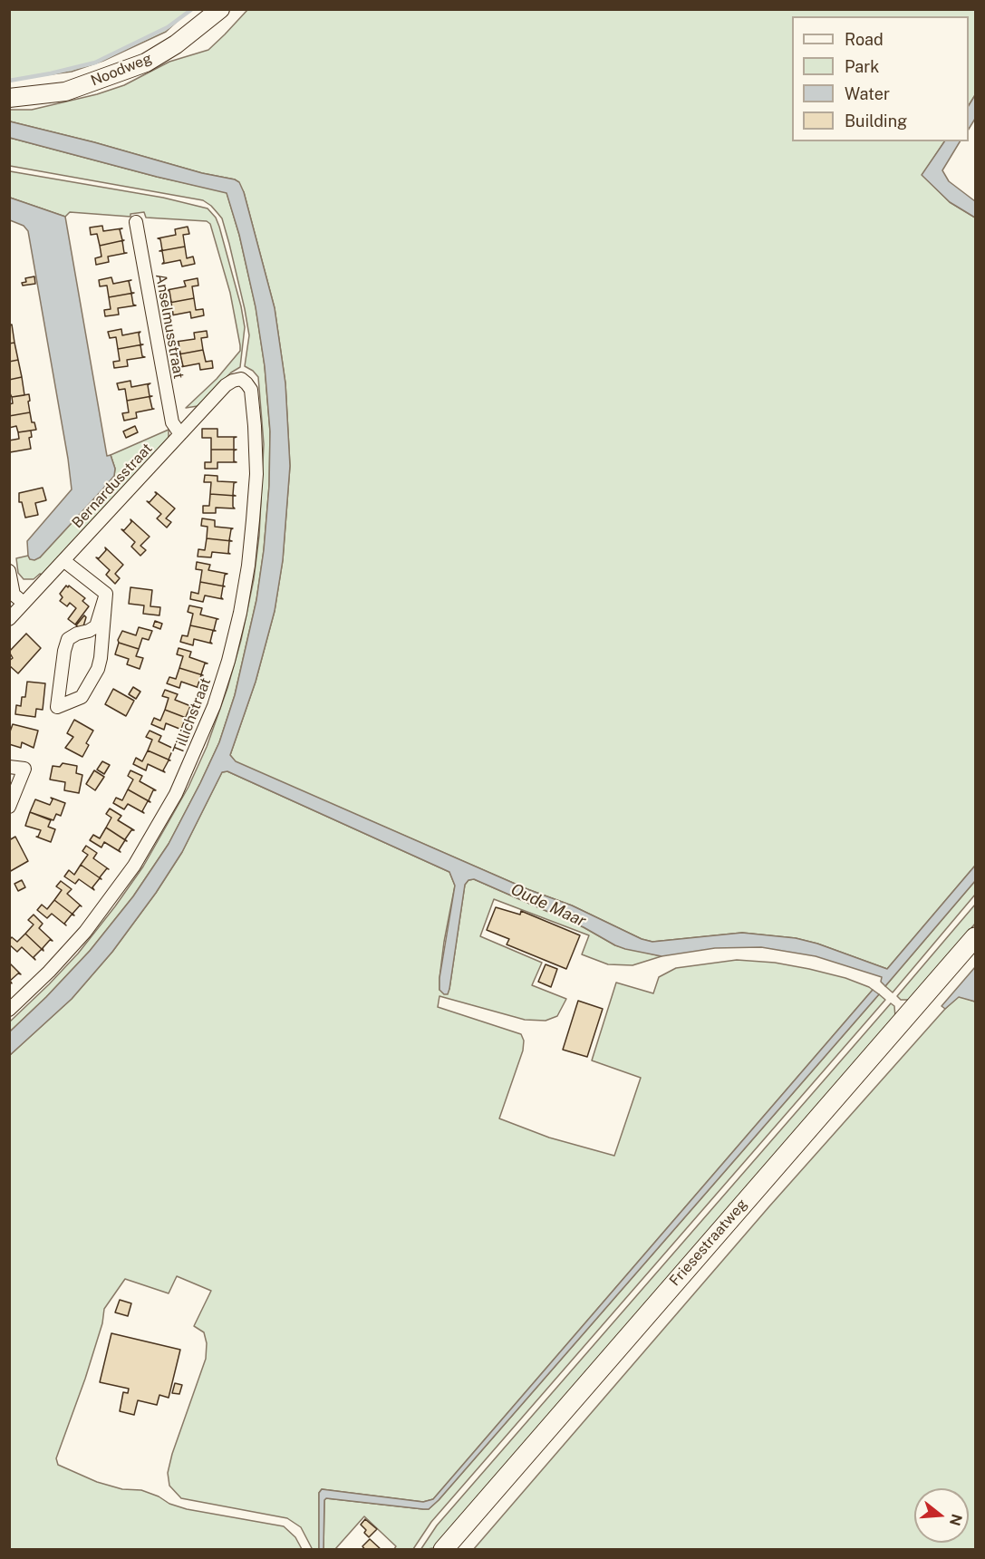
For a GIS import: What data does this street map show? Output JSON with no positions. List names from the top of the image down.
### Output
{
  "streets": {
    "main road": ["Noodweg", "Friesestraatweg"],
    "street": ["Anselmusstraat", "Bernardusstraat", "Tillichstraat"]
  },
  "crossings": [
    ["Anselmusstraat", "Bernardusstraat"],
    ["Bernardusstraat", "Tillichstraat"]
  ],
  "water": ["Oude Maar"],
  "legend": [
    "Road",
    "Park",
    "Water",
    "Building"
  ],
  "north": "right"
}
